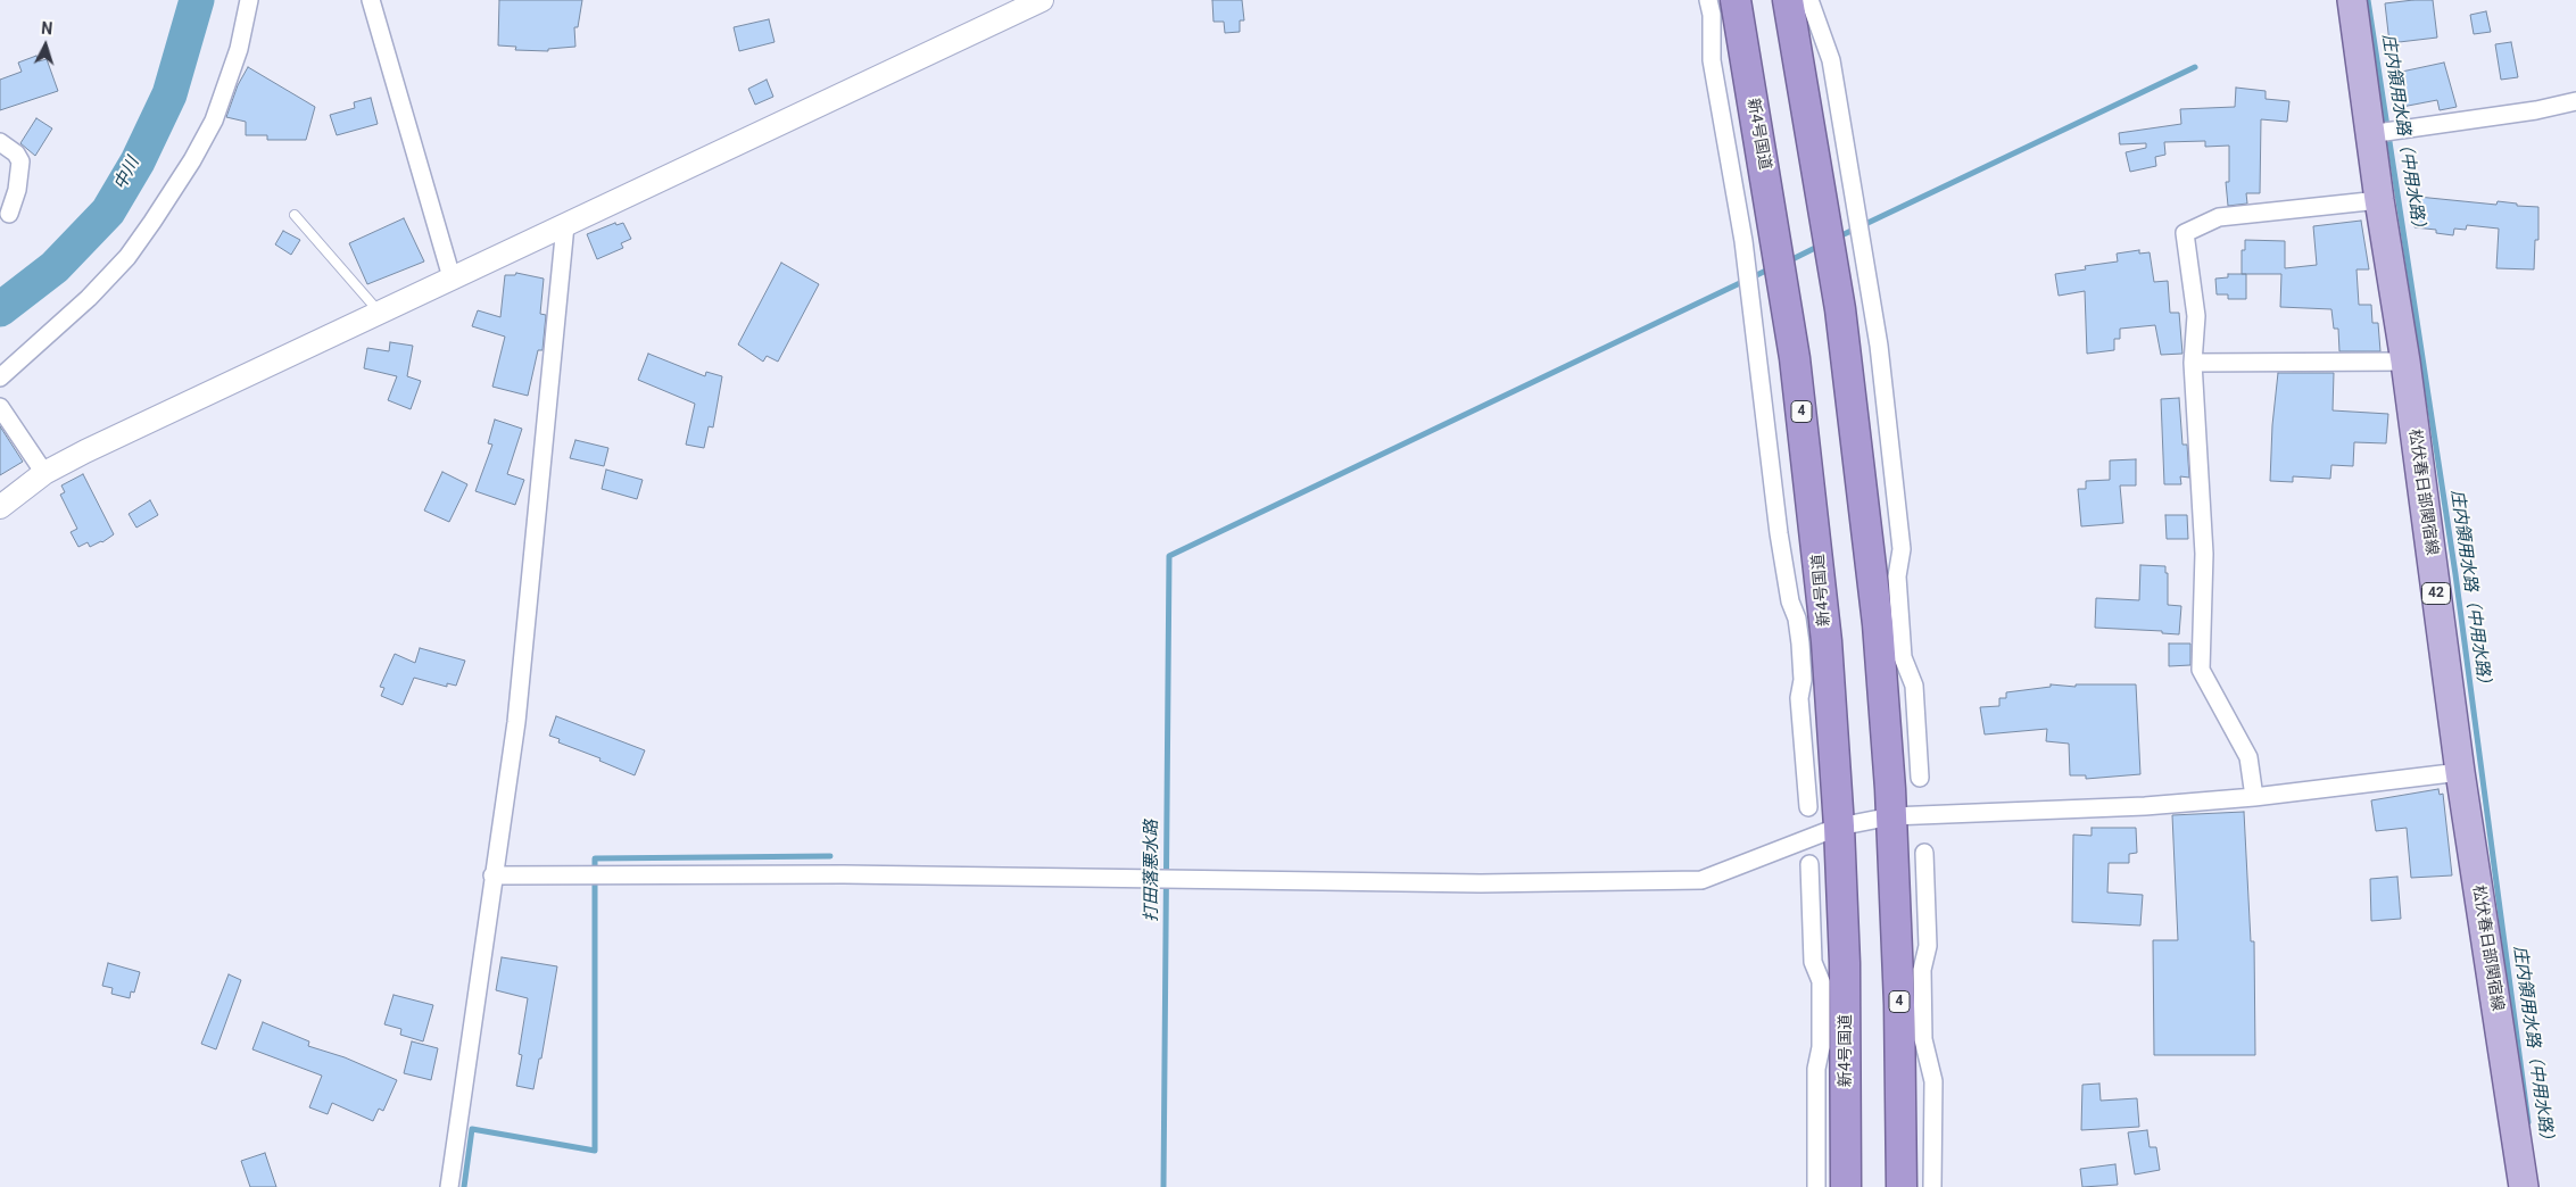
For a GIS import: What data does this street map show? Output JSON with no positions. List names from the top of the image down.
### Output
{
  "streets": {
    "highway": ["新4号国道", "4"],
    "main road": ["松伏春日部関宿線", "42"]
  },
  "water": ["庄内領用水路（中用水路）", "中川", "打田落悪水路"],
  "north": "top"
}
